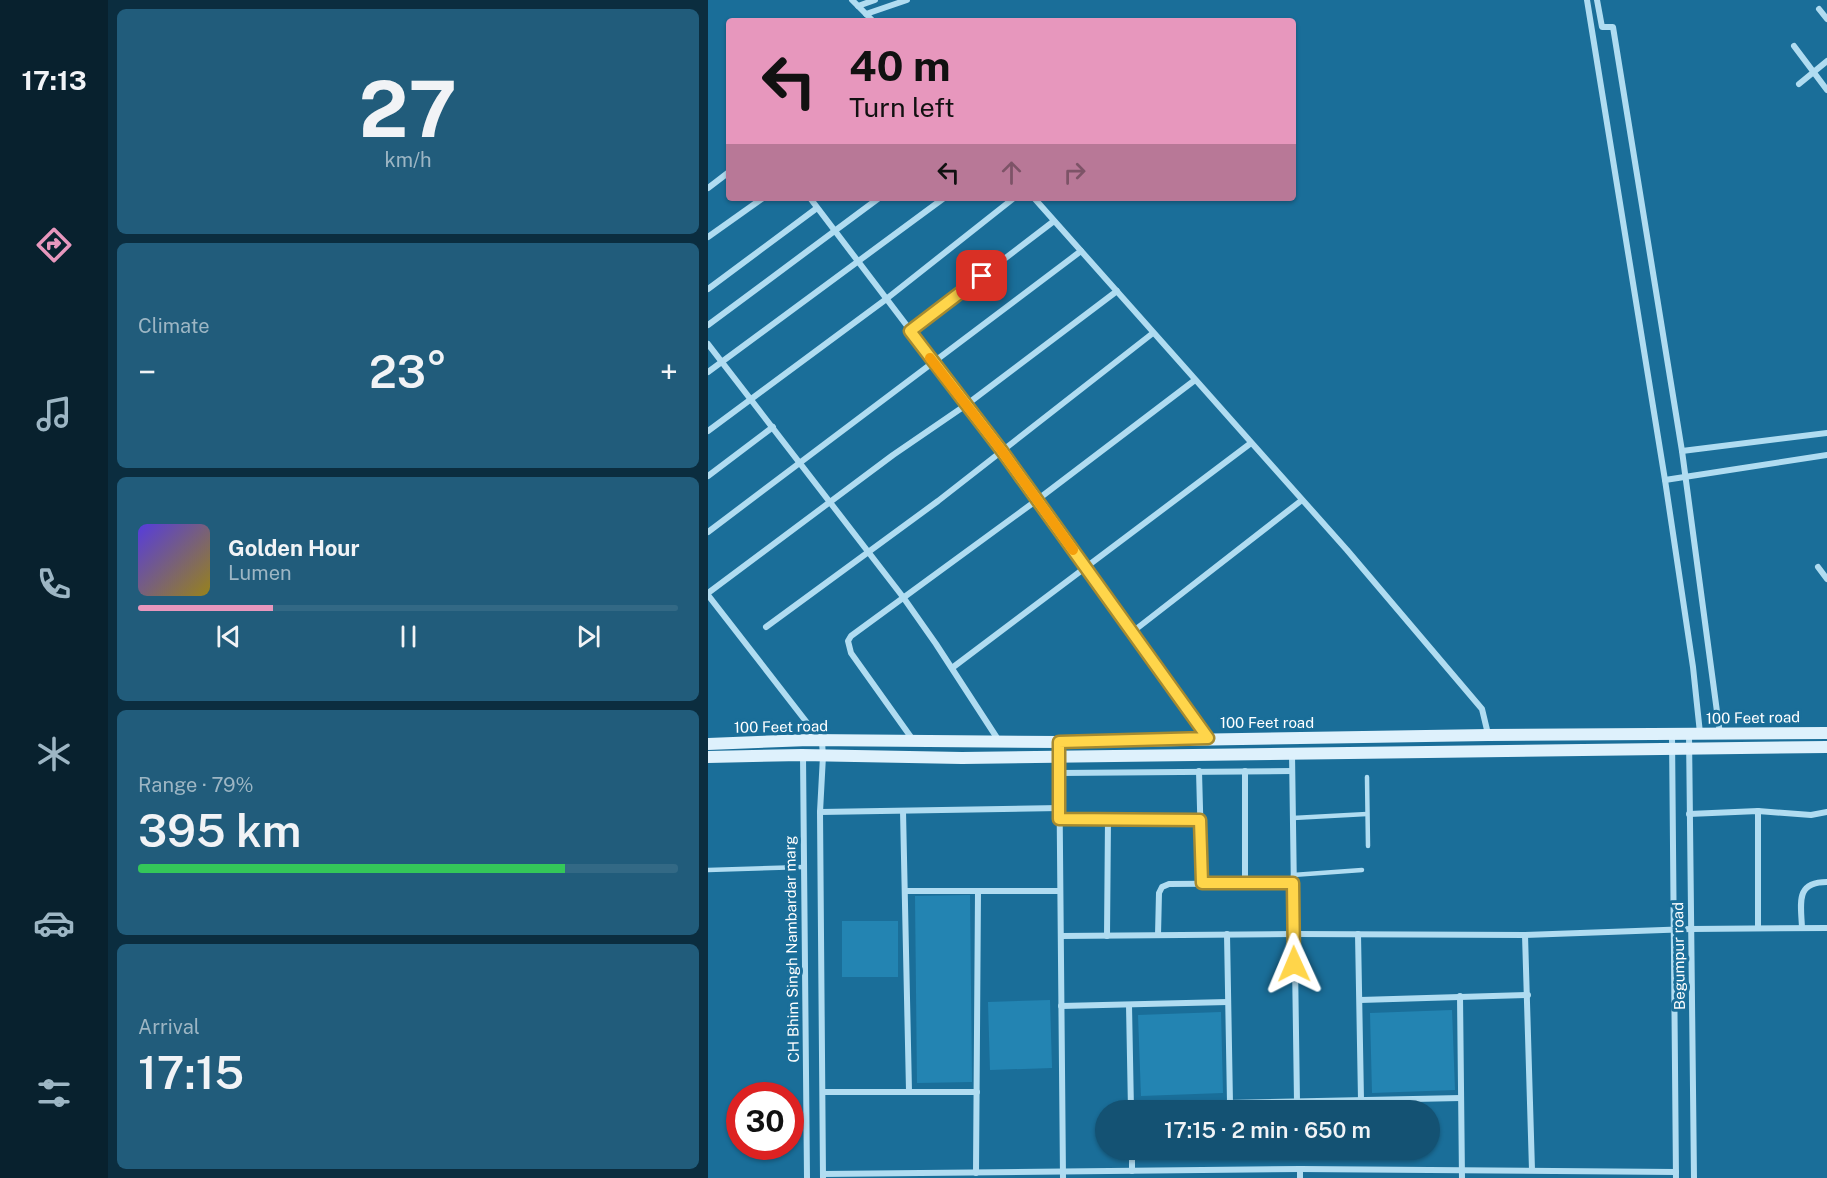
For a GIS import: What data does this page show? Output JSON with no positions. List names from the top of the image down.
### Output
{
  "streets": {
    "street": ["100 Feet road", "CH Bhim Singh Nambardar marg", "Begumpur road"]
  },
  "crossings": [
    ["100 Feet road", "CH Bhim Singh Nambardar marg"],
    ["100 Feet road", "Begumpur road"]
  ],
  "page": {
    "tabs": "17:13",
    "tile": [
      ["27", "km/h"],
      "Climate",
      ["Range · 79%", "395 km"],
      ["Arrival", "17:15"]
    ],
    "turn": ["40 m", "Turn left"],
    "heat": ["−", "23°", "+"],
    "song": ["Golden Hour", "Lumen"],
    "limit": "30",
    "trip": "17:15 · 2 min · 650 m"
  }
}
